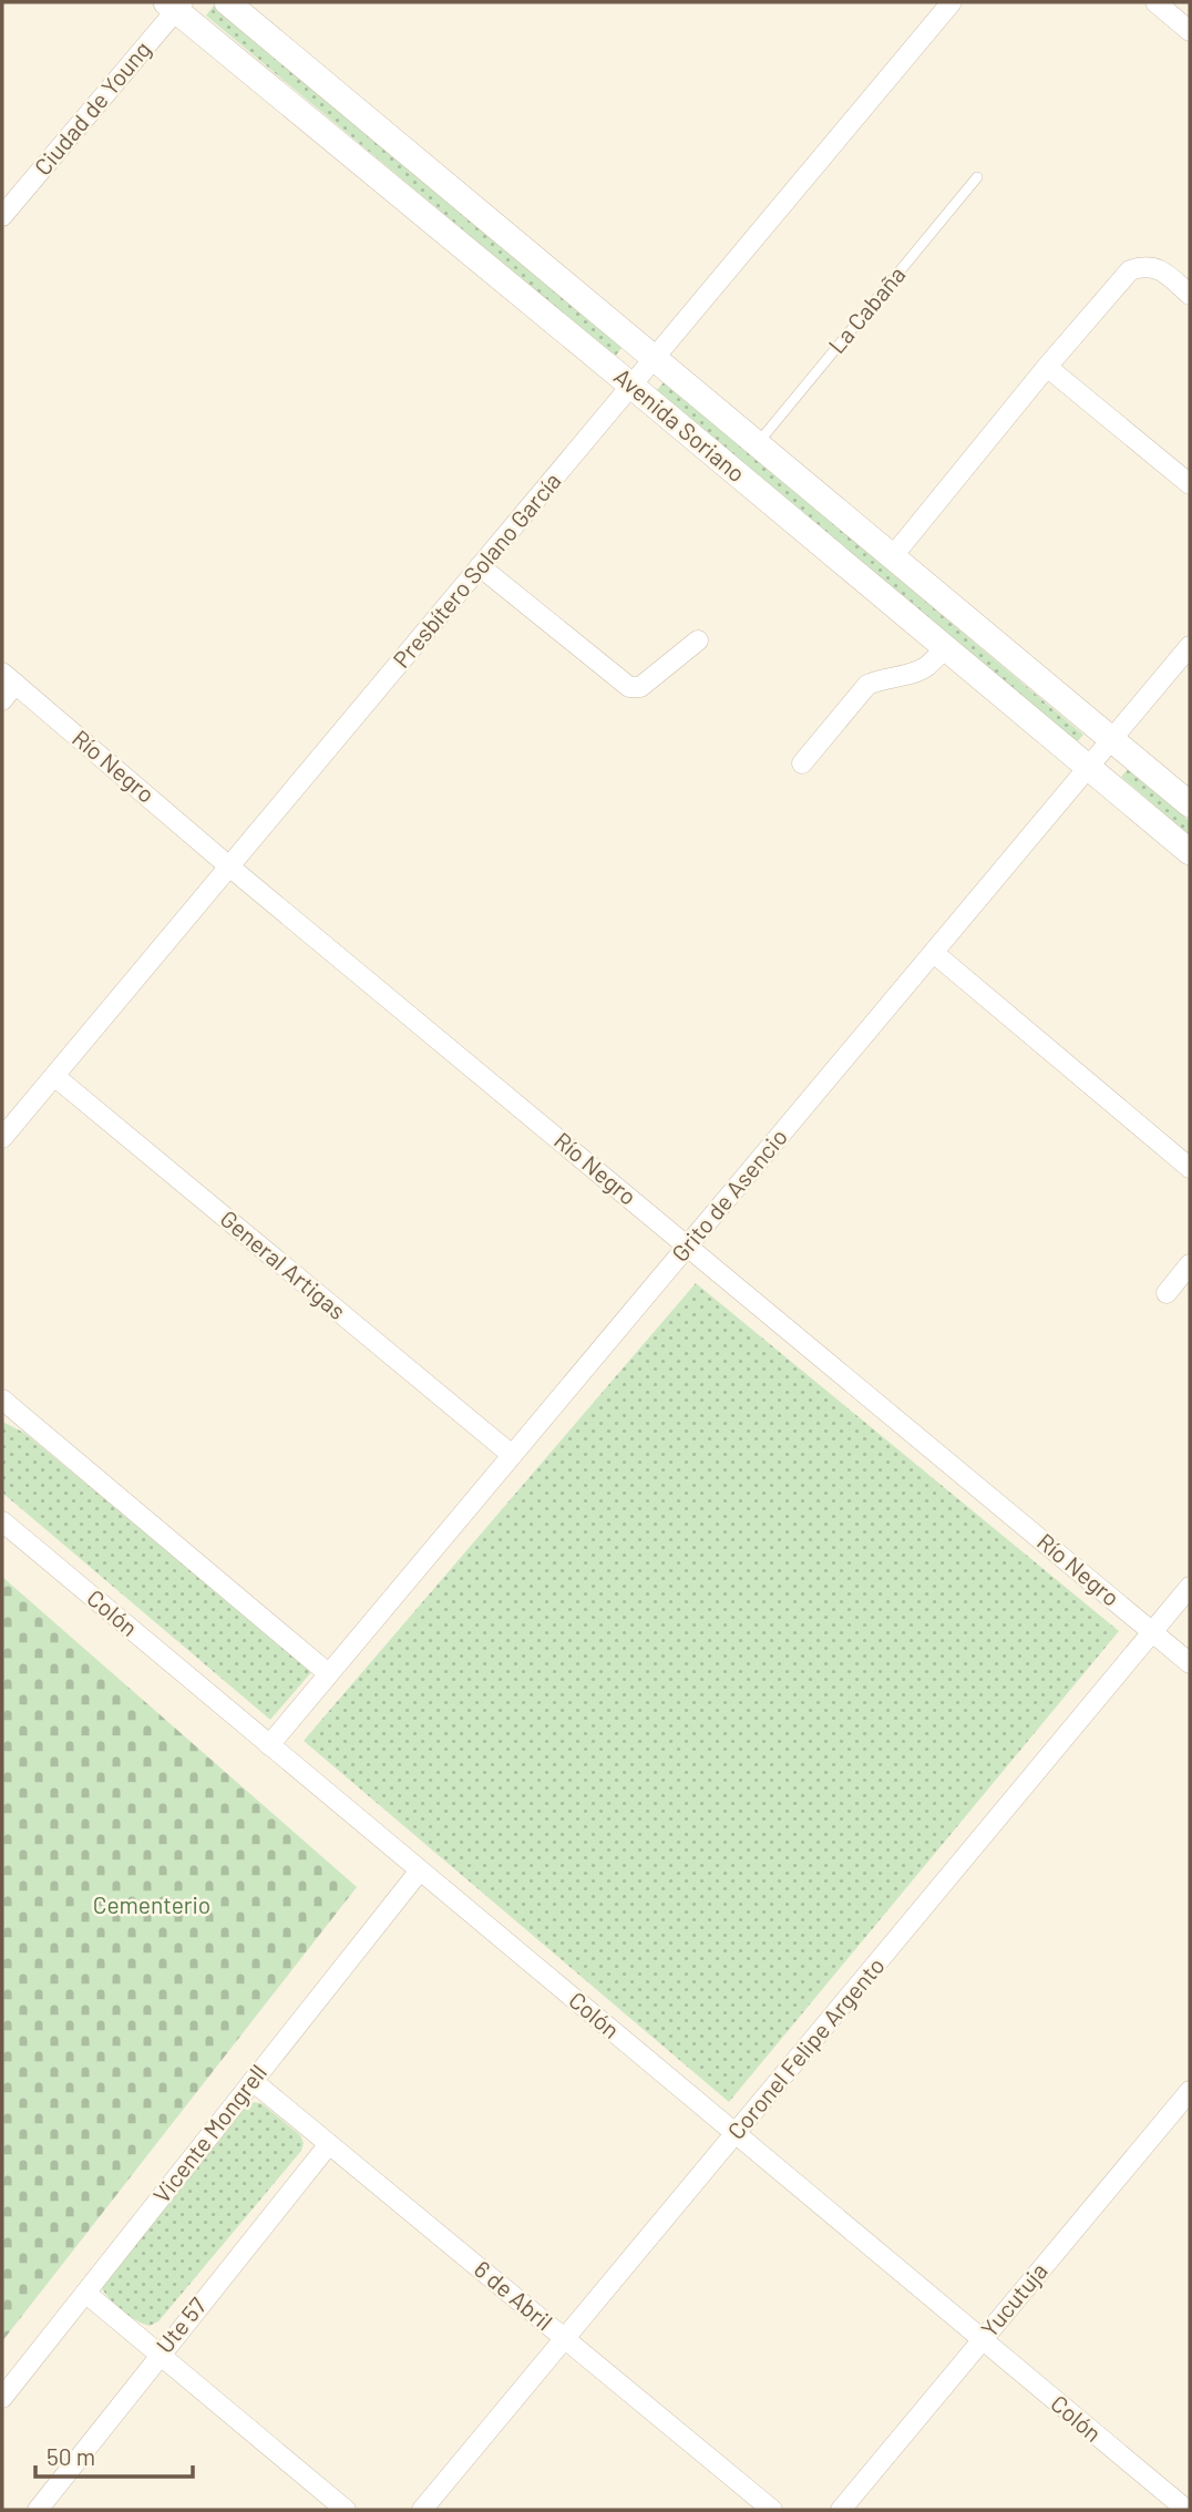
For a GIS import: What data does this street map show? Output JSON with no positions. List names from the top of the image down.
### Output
{
  "streets": {
    "street": [
      "Ciudad de Young",
      "Avenida Soriano",
      "Presbítero Solano García",
      "Río Negro",
      "Grito de Asencio",
      "General Artigas",
      "Colón",
      "Coronel Felipe Argento",
      "Vicente Mongrell",
      "6 de Abril",
      "Yucutuja",
      "Ute 57"
    ],
    "lane": ["La Cabaña"]
  },
  "crossings": [
    ["Ciudad de Young", "Avenida Soriano"],
    ["La Cabaña", "Avenida Soriano"],
    ["Avenida Soriano", "Presbítero Solano García"],
    ["Avenida Soriano", "Grito de Asencio"],
    ["Presbítero Solano García", "Río Negro"],
    ["Presbítero Solano García", "General Artigas"],
    ["Río Negro", "Grito de Asencio"],
    ["Río Negro", "Coronel Felipe Argento"],
    ["Grito de Asencio", "General Artigas"],
    ["Grito de Asencio", "Colón"],
    ["Colón", "Coronel Felipe Argento"],
    ["Colón", "Vicente Mongrell"],
    ["Colón", "Yucutuja"],
    ["Coronel Felipe Argento", "6 de Abril"],
    ["Vicente Mongrell", "6 de Abril"],
    ["6 de Abril", "Ute 57"]
  ],
  "parks": ["Cementerio"],
  "scale_bar": "50 m"
}
